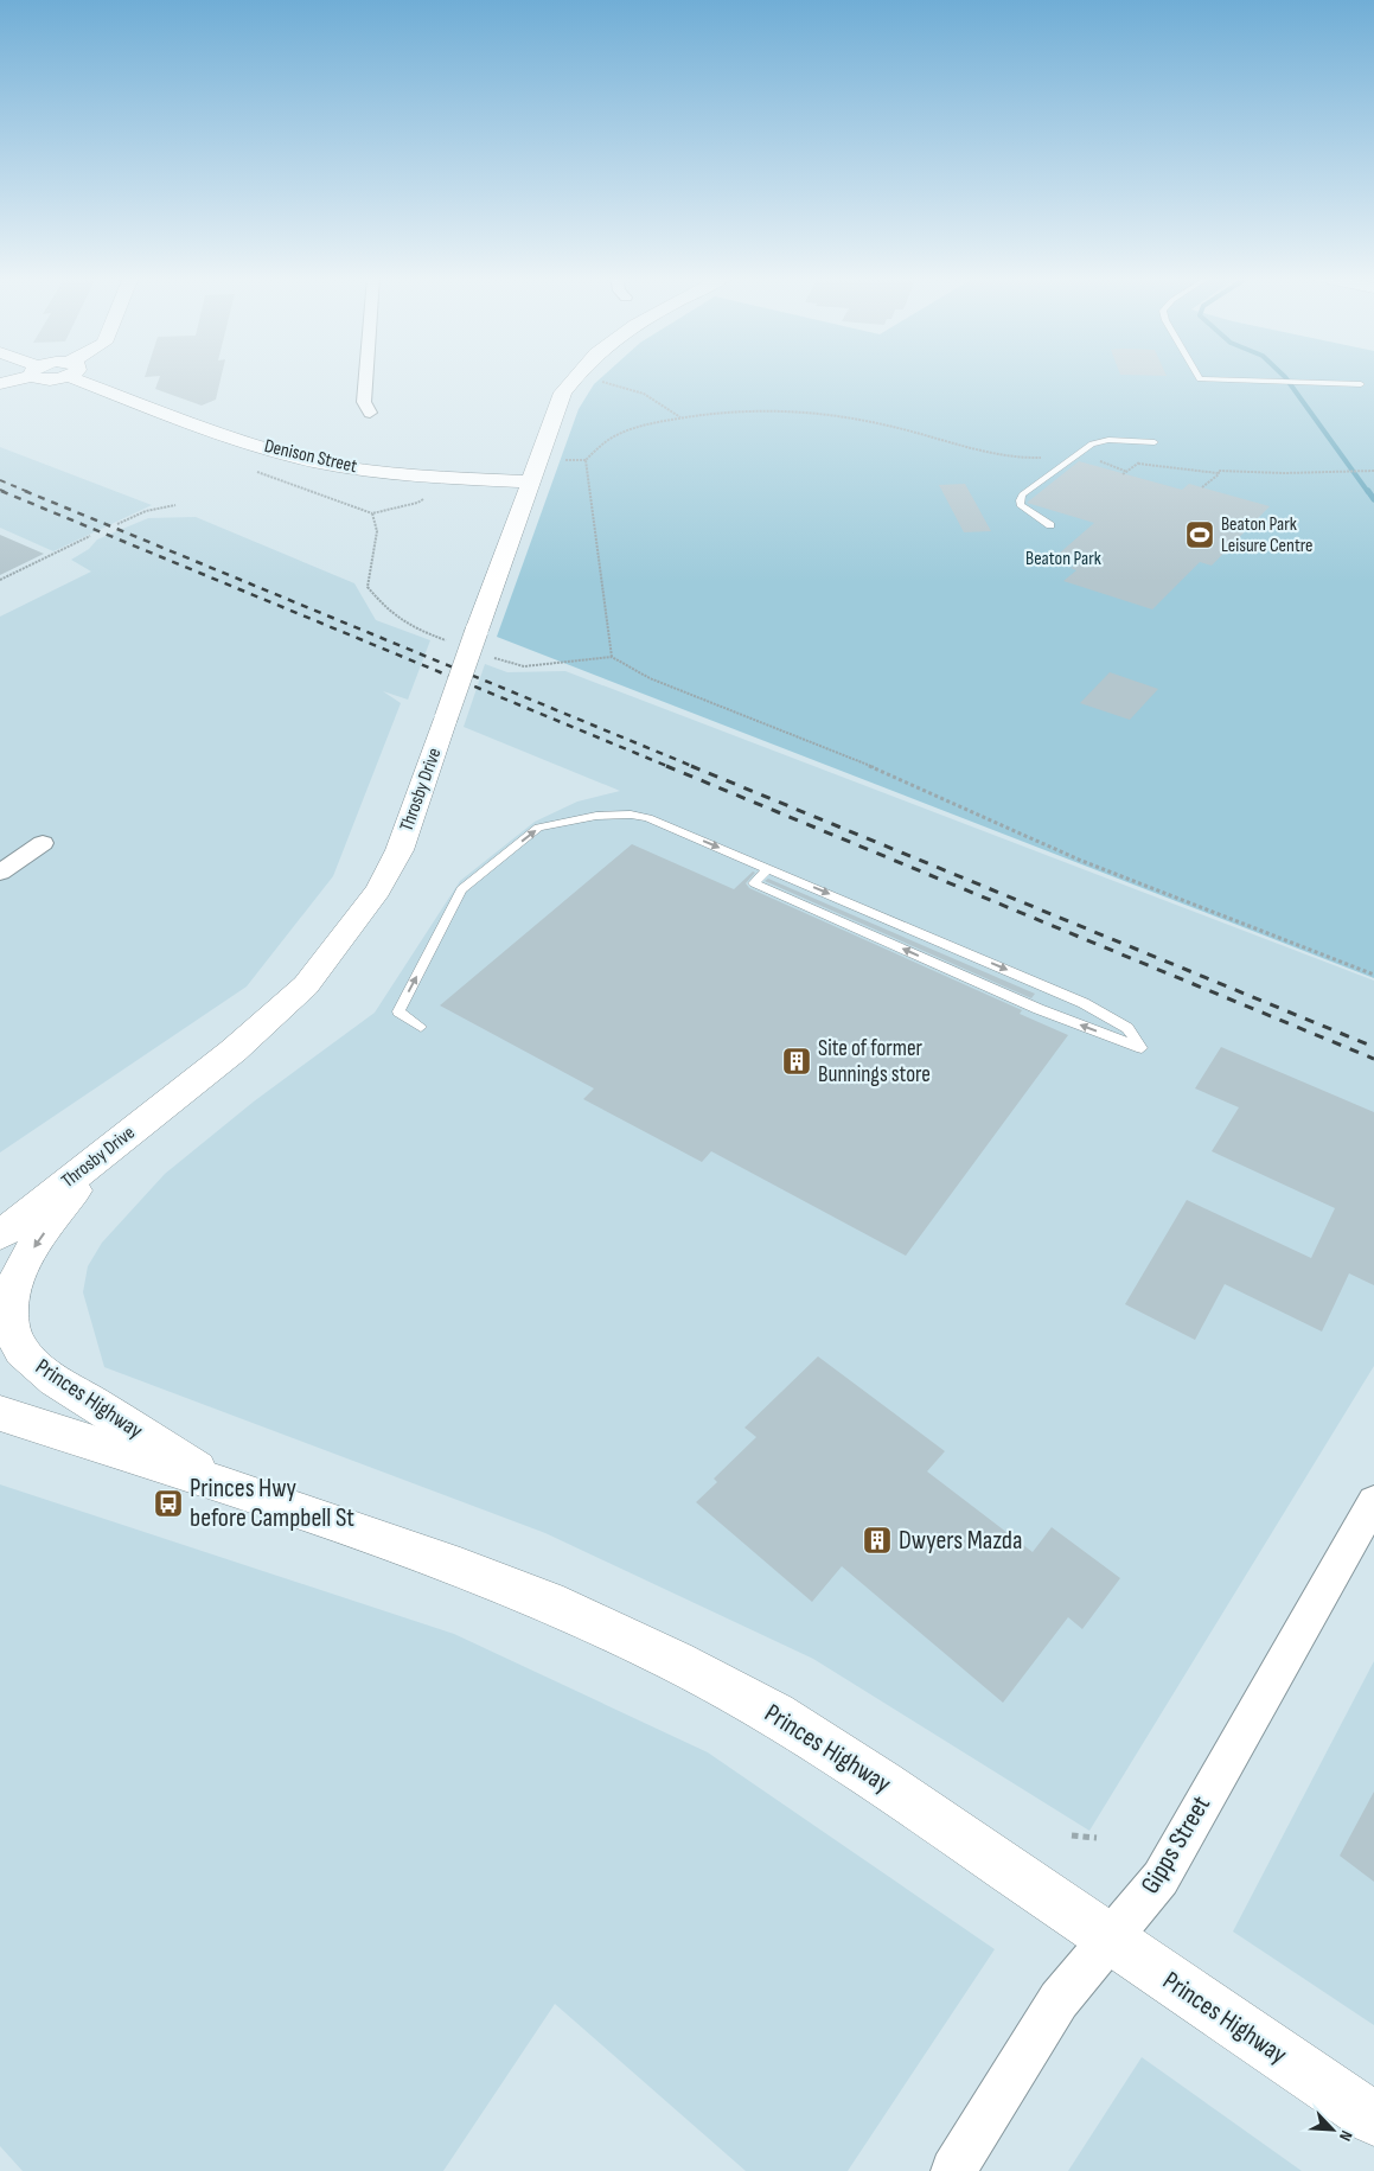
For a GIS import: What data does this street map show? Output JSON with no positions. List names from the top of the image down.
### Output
{
  "streets": {
    "main road": ["Denison Street", "Throsby Drive", "Princes Highway"],
    "street": ["Gipps Street"]
  },
  "crossings": [
    ["Denison Street", "Throsby Drive"],
    ["Throsby Drive", "Princes Highway"],
    ["Princes Highway", "Gipps Street"]
  ],
  "parks": ["Beaton Park"],
  "places": {
    "sports": ["Beaton Park Leisure Centre"],
    "building": ["Site of former Bunnings store", "Dwyers Mazda"],
    "bus stop": ["Princes Hwy before Campbell St"]
  },
  "north": "bottom right"
}
